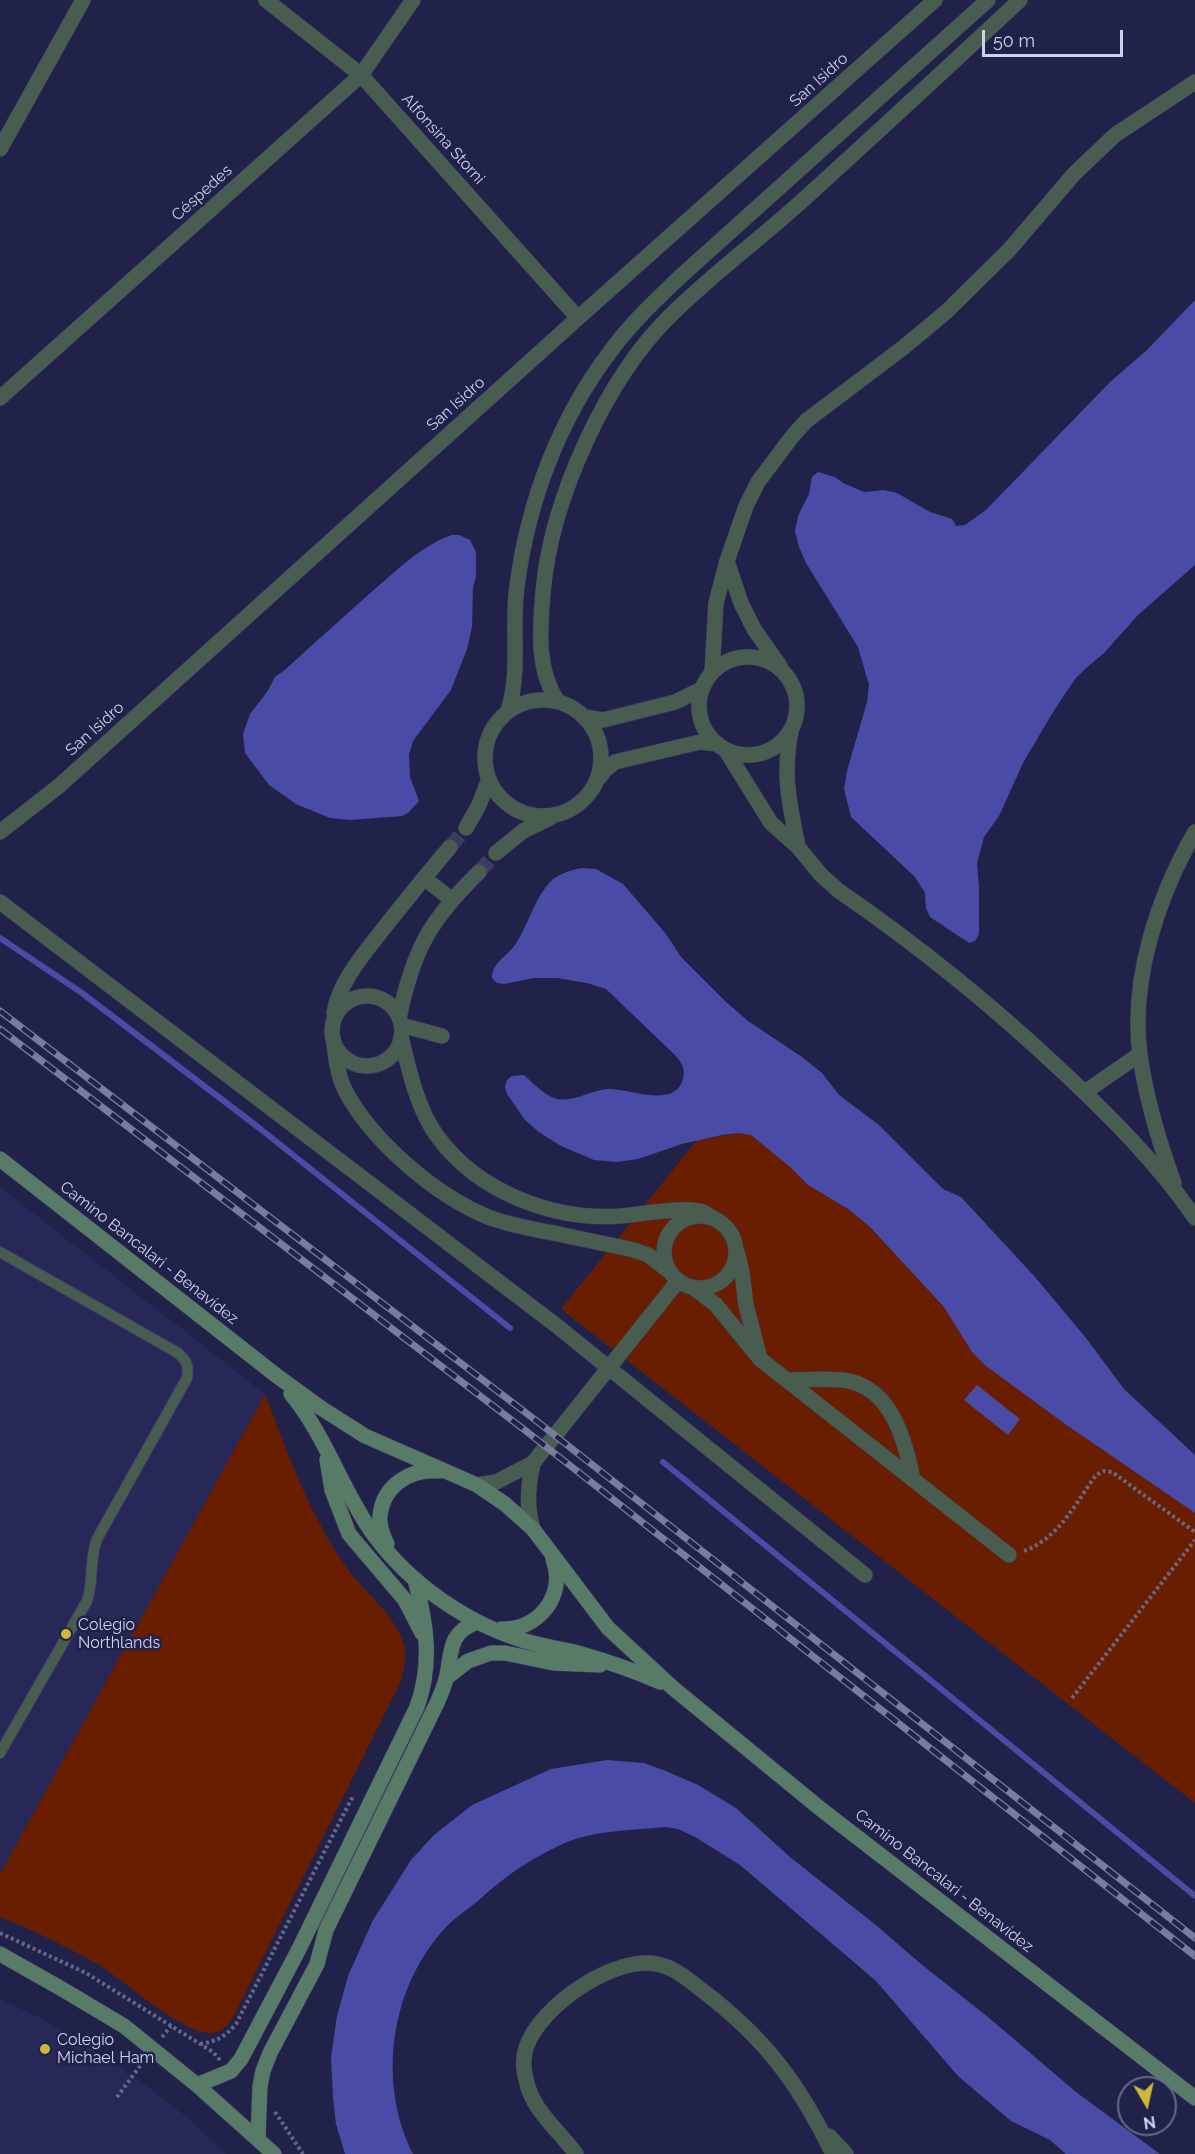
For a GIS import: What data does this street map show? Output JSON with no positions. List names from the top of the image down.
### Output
{
  "streets": {
    "main road": ["Camino Bancalari - Benavídez"],
    "street": ["San Isidro", "Alfonsina Storni", "Céspedes"]
  },
  "crossings": [
    ["San Isidro", "Alfonsina Storni"],
    ["Alfonsina Storni", "Céspedes"]
  ],
  "places": ["Colegio Northlands", "Colegio Michael Ham"],
  "scale_bar": "50 m",
  "north": "bottom"
}
